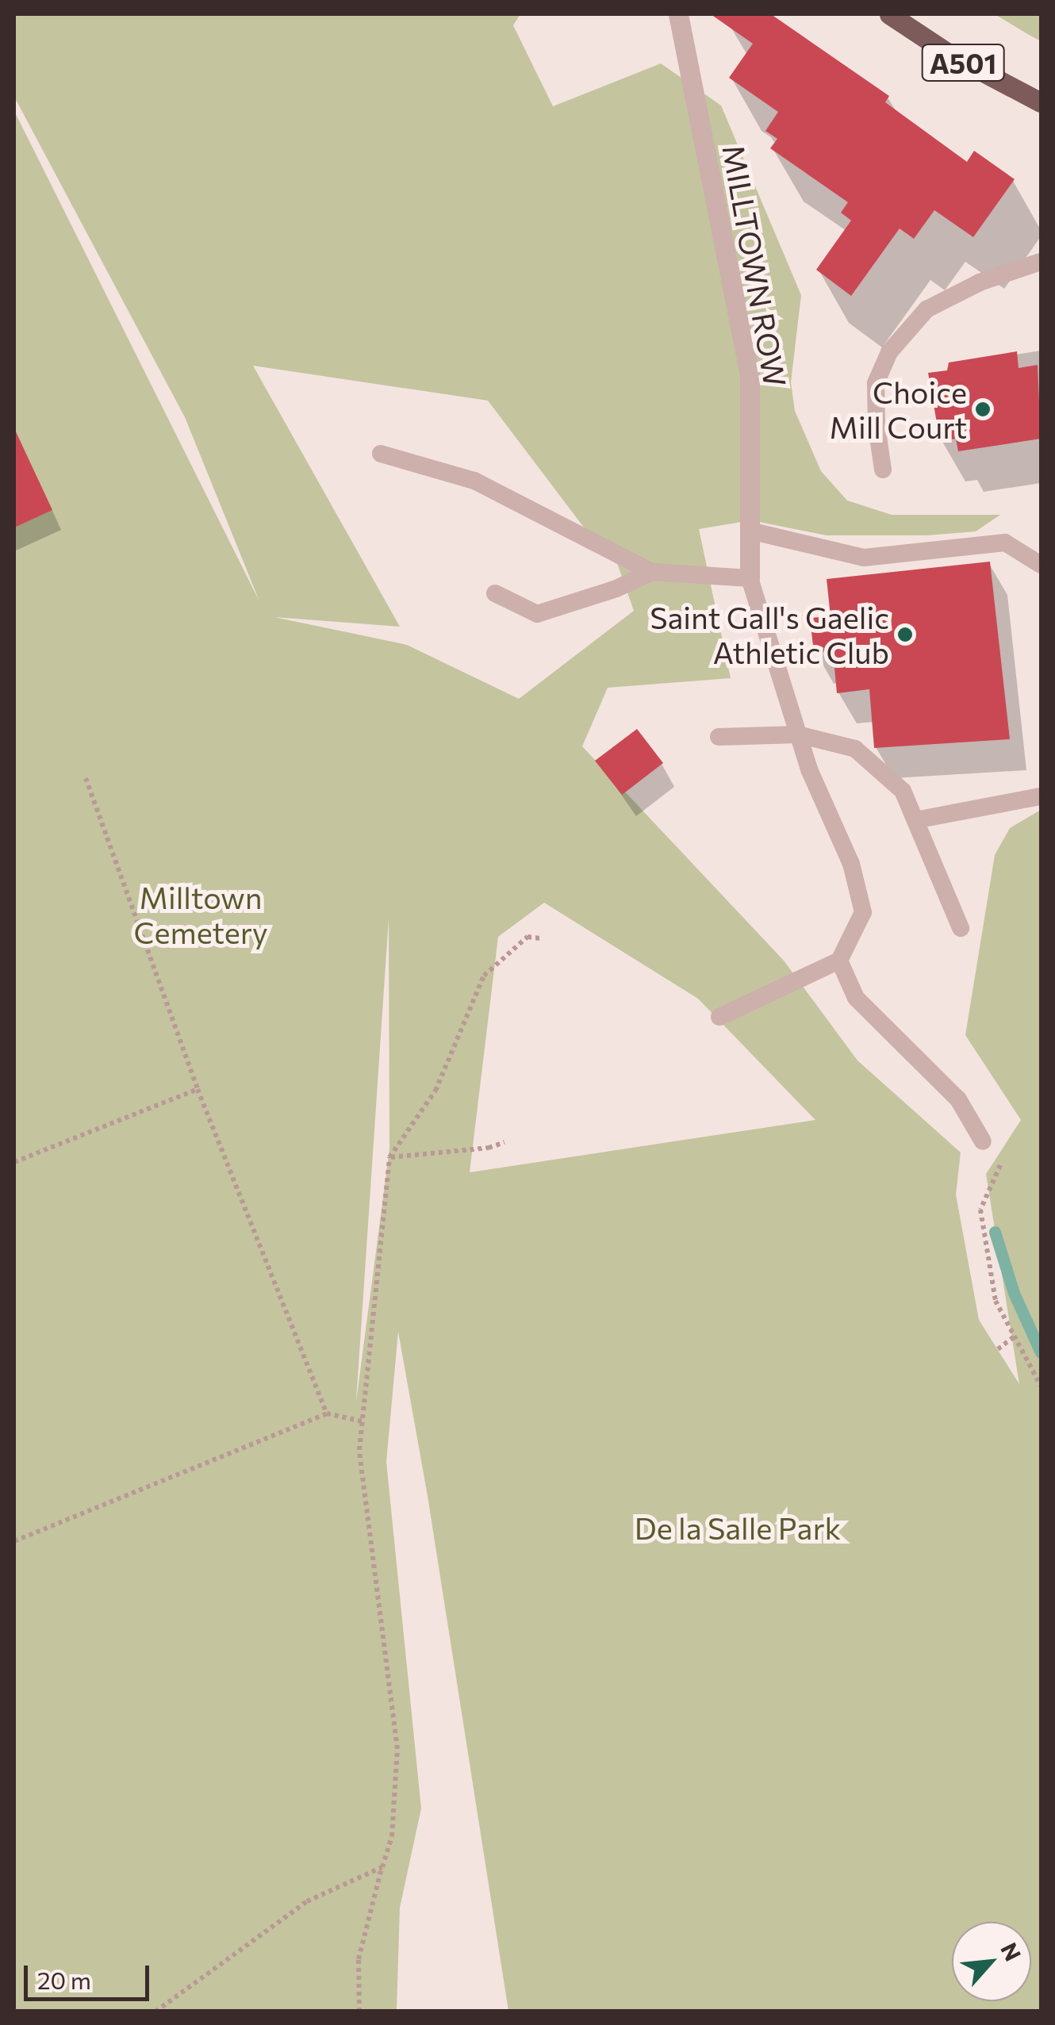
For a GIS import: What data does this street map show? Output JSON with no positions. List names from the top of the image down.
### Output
{
  "streets": {
    "main road": ["A501"],
    "street": ["MILLTOWN ROW"]
  },
  "parks": ["Milltown Cemetery", "De la Salle Park"],
  "places": ["Choice Mill Court", "Saint Gall's Gaelic Athletic Club"],
  "scale_bar": "20 m",
  "north": "top right"
}
